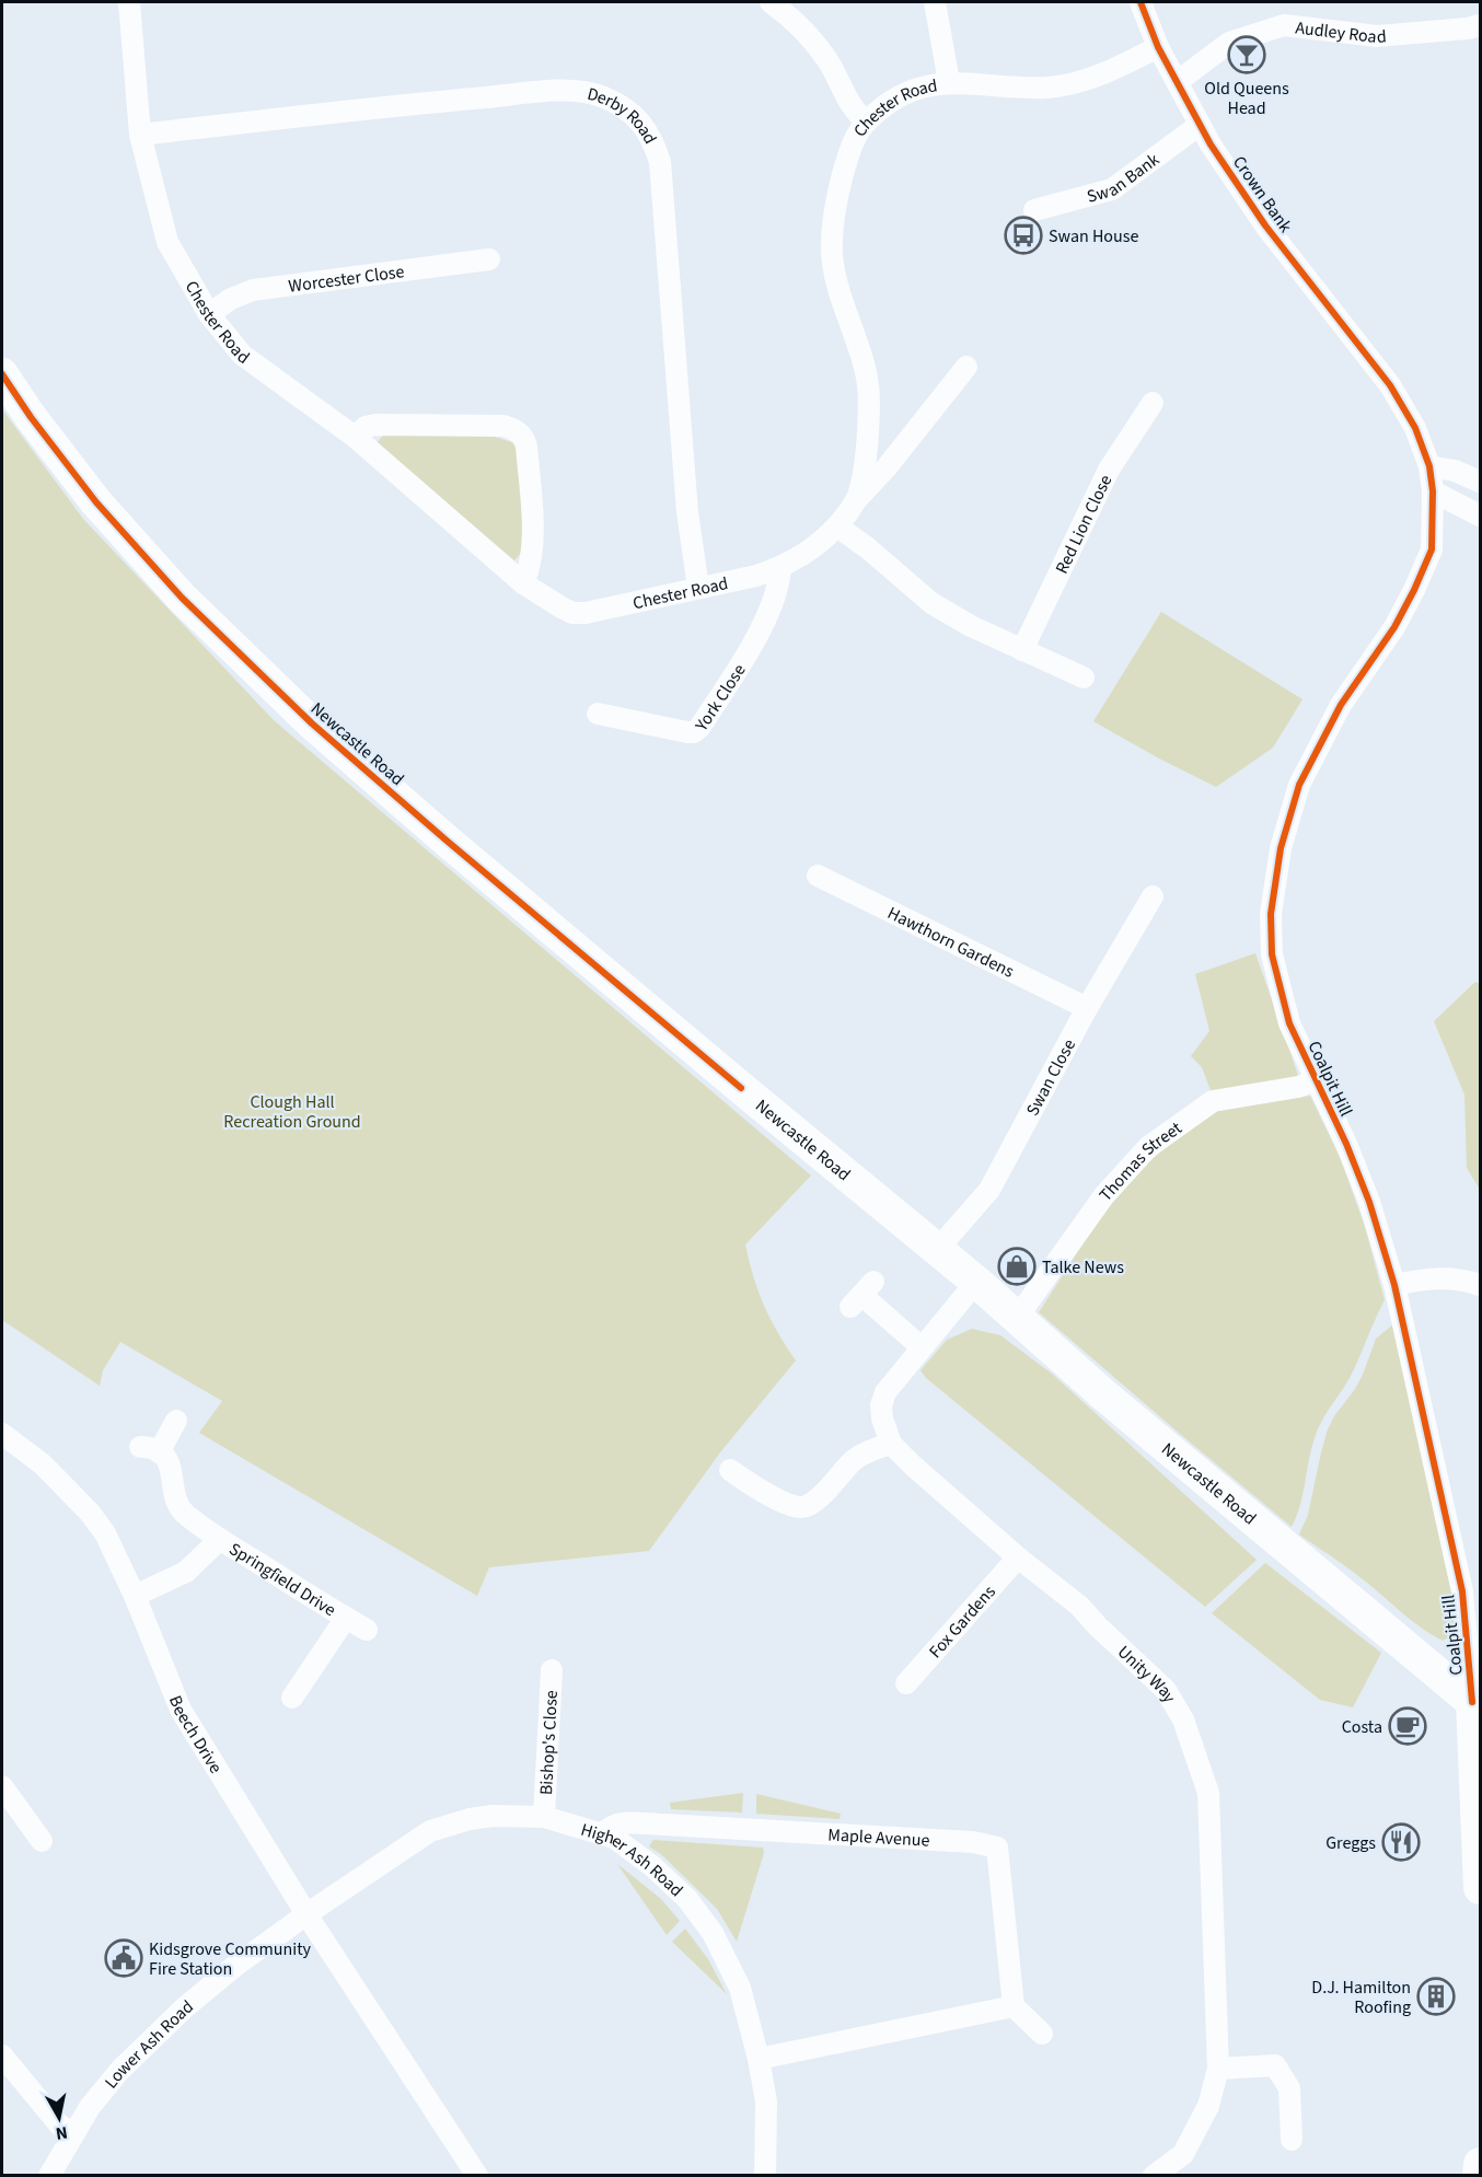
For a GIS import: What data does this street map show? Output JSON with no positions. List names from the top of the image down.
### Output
{
  "streets": {
    "highway": ["Newcastle Road"],
    "street": [
      "Audley Road",
      "Chester Road",
      "Derby Road",
      "Swan Bank",
      "Crown Bank",
      "Worcester Close",
      "Red Lion Close",
      "York Close",
      "Hawthorn Gardens",
      "Swan Close",
      "Coalpit Hill",
      "Thomas Street",
      "Springfield Drive",
      "Fox Gardens",
      "Unity Way",
      "Beech Drive",
      "Bishop's Close",
      "Maple Avenue",
      "Higher Ash Road",
      "Lower Ash Road"
    ]
  },
  "crossings": [
    ["Audley Road", "Crown Bank"],
    ["Chester Road", "Derby Road"],
    ["Chester Road", "Crown Bank"],
    ["Chester Road", "Worcester Close"],
    ["Chester Road", "York Close"],
    ["Swan Bank", "Crown Bank"],
    ["Newcastle Road", "Swan Close"],
    ["Newcastle Road", "Coalpit Hill"],
    ["Newcastle Road", "Thomas Street"],
    ["Newcastle Road", "Unity Way"],
    ["Hawthorn Gardens", "Swan Close"],
    ["Coalpit Hill", "Thomas Street"],
    ["Springfield Drive", "Beech Drive"],
    ["Fox Gardens", "Unity Way"],
    ["Beech Drive", "Higher Ash Road"],
    ["Beech Drive", "Lower Ash Road"],
    ["Bishop's Close", "Higher Ash Road"],
    ["Maple Avenue", "Higher Ash Road"],
    ["Higher Ash Road", "Lower Ash Road"]
  ],
  "parks": ["Clough Hall Recreation Ground"],
  "places": {
    "bar": ["Old Queens Head"],
    "bus stop": ["Swan House"],
    "shop": ["Talke News"],
    "cafe": ["Costa"],
    "restaurant": ["Greggs"],
    "public building": ["Kidsgrove Community Fire Station"],
    "building": ["D.J. Hamilton Roofing"]
  },
  "north": "bottom"
}
